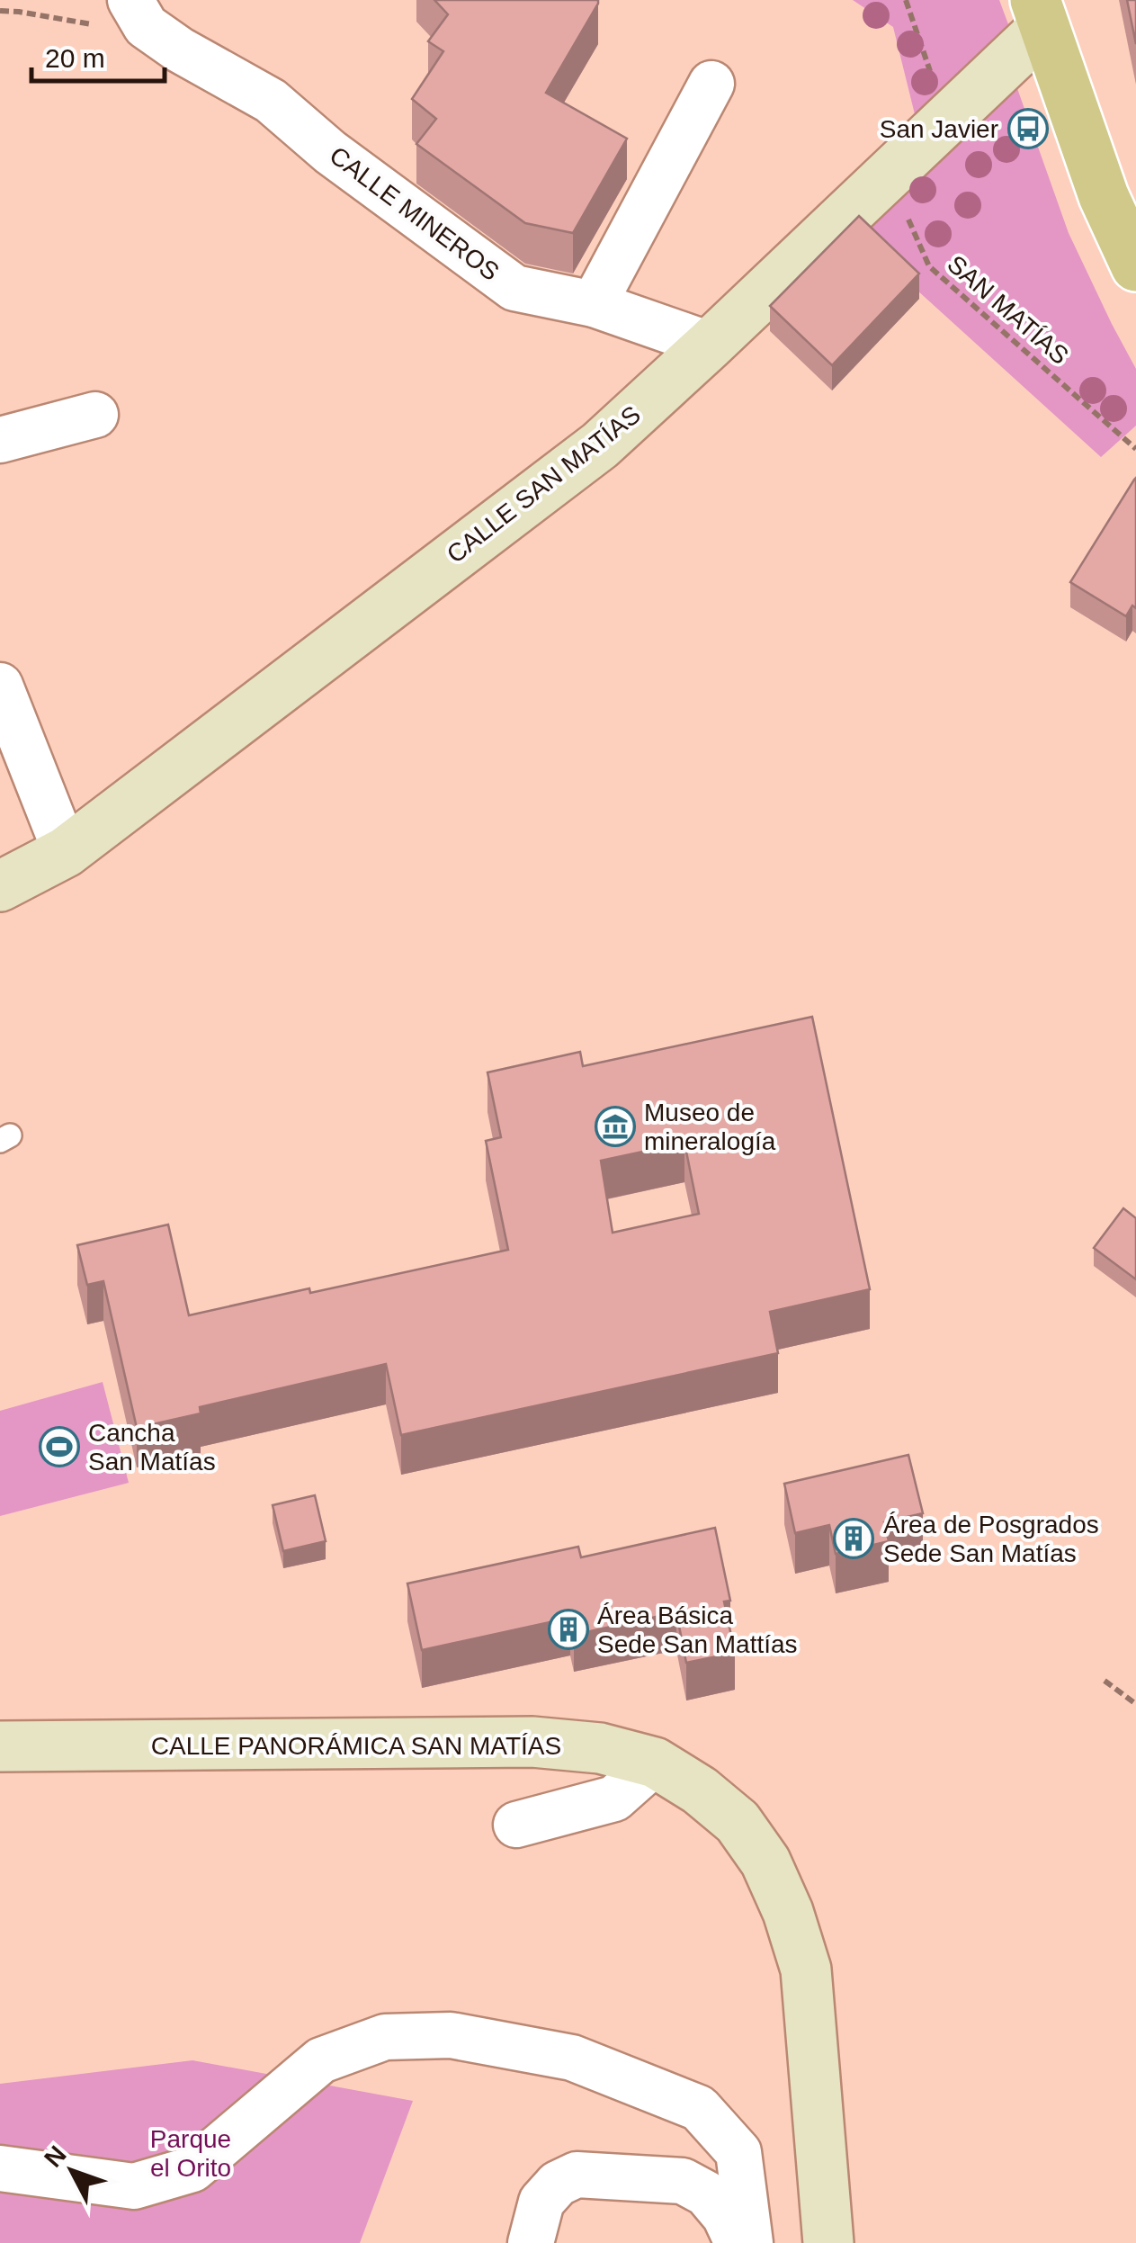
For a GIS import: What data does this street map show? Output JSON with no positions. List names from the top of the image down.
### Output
{
  "streets": {
    "street": ["CALLE MINEROS", "CALLE SAN MATÍAS", "CALLE PANORÁMICA SAN MATÍAS"],
    "path": ["SAN MATÍAS"]
  },
  "crossings": [
    ["CALLE MINEROS", "CALLE SAN MATÍAS"],
    ["SAN MATÍAS", "CALLE SAN MATÍAS"]
  ],
  "parks": ["Parque el Orito"],
  "places": {
    "bus stop": ["San Javier"],
    "museum": ["Museo de mineralogía"],
    "sports": ["Cancha San Matías"],
    "building": ["Área de Posgrados Sede San Matías", "Área Básica Sede San Mattías"]
  },
  "scale_bar": "20 m",
  "north": "top left"
}
